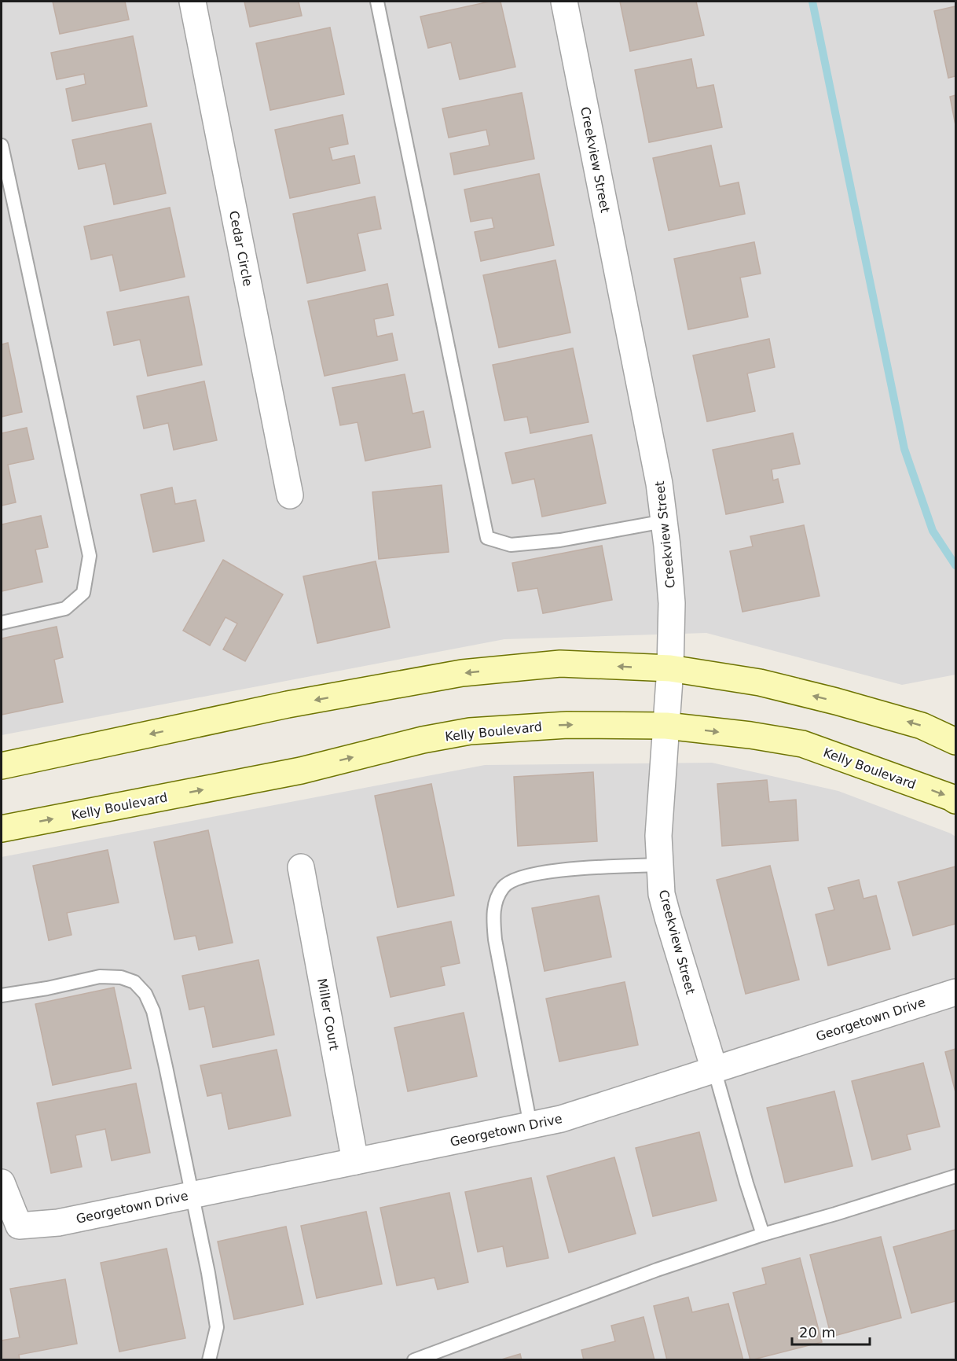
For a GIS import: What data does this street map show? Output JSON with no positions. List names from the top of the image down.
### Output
{
  "streets": {
    "main road": ["Kelly Boulevard"],
    "street": [
      "Creekview Street",
      "Cedar Circle",
      "Miller Court",
      "Georgetown Drive"
    ]
  },
  "crossings": [
    ["Creekview Street", "Kelly Boulevard"],
    ["Creekview Street", "Georgetown Drive"],
    ["Miller Court", "Georgetown Drive"]
  ],
  "scale_bar": "20 m"
}
